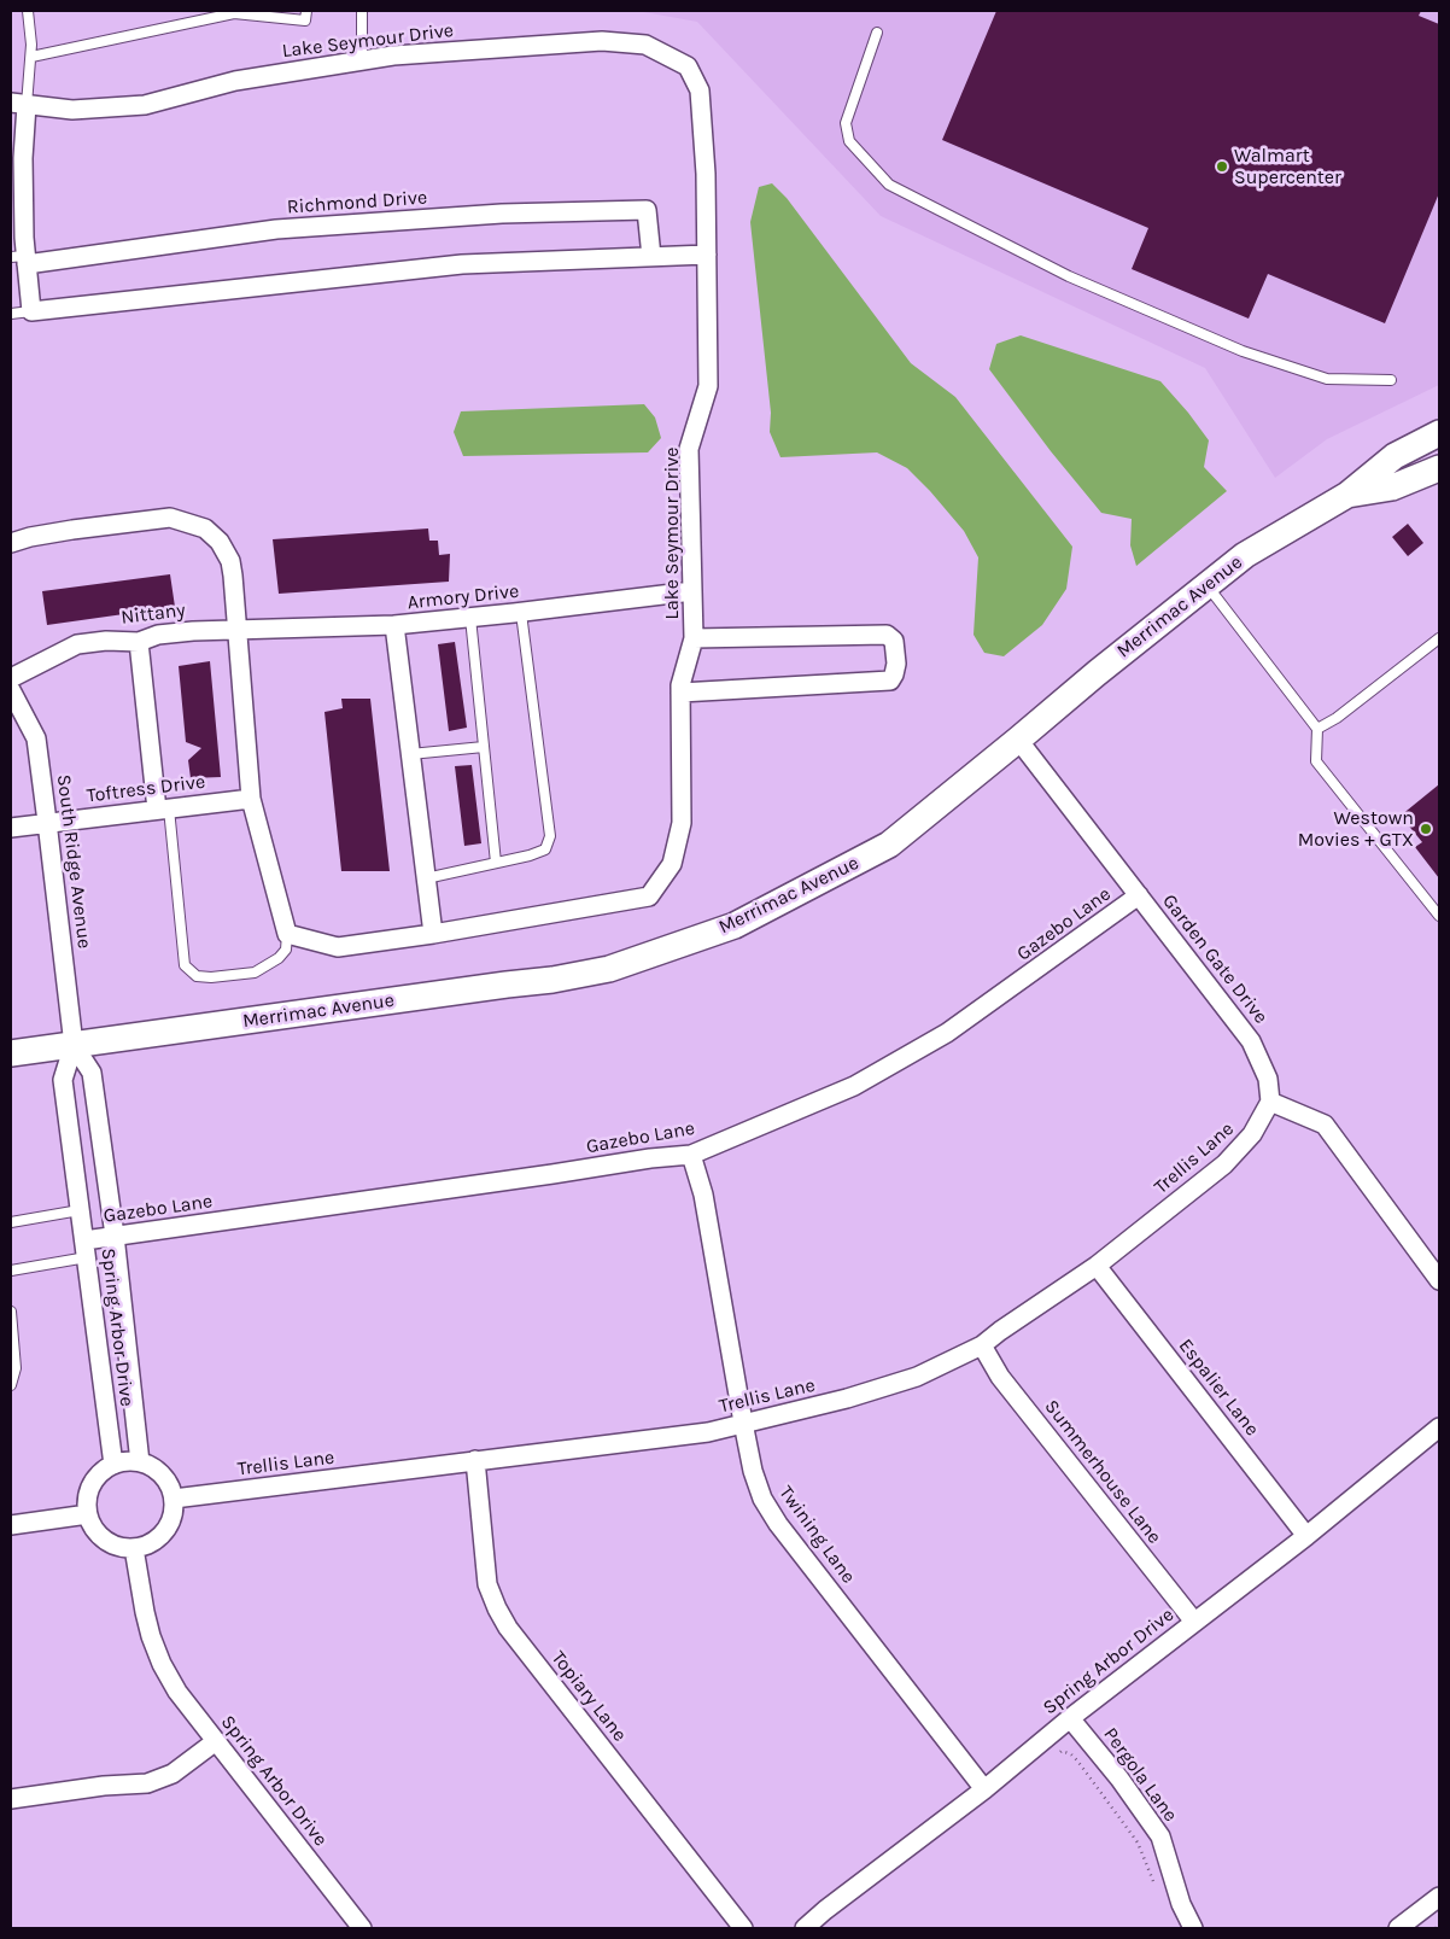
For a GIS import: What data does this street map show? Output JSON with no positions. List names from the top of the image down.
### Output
{
  "streets": {
    "street": [
      "Lake Seymour Drive",
      "Richmond Drive",
      "Armory Drive",
      "Merrimac Avenue",
      "Nittany",
      "Toftress Drive",
      "South Ridge Avenue",
      "Gazebo Lane",
      "Garden Gate Drive",
      "Trellis Lane",
      "Spring Arbor Drive",
      "Espalier Lane",
      "Summerhouse Lane",
      "Twining Lane",
      "Topiary Lane",
      "Pergola Lane"
    ]
  },
  "crossings": [
    ["Lake Seymour Drive", "Armory Drive"],
    ["Armory Drive", "Nittany"],
    ["Merrimac Avenue", "South Ridge Avenue"],
    ["Merrimac Avenue", "Garden Gate Drive"],
    ["Merrimac Avenue", "Spring Arbor Drive"],
    ["Toftress Drive", "South Ridge Avenue"],
    ["South Ridge Avenue", "Spring Arbor Drive"],
    ["Gazebo Lane", "Garden Gate Drive"],
    ["Gazebo Lane", "Spring Arbor Drive"],
    ["Gazebo Lane", "Twining Lane"],
    ["Garden Gate Drive", "Trellis Lane"],
    ["Trellis Lane", "Spring Arbor Drive"],
    ["Trellis Lane", "Espalier Lane"],
    ["Trellis Lane", "Summerhouse Lane"],
    ["Trellis Lane", "Twining Lane"],
    ["Trellis Lane", "Topiary Lane"],
    ["Spring Arbor Drive", "Espalier Lane"],
    ["Spring Arbor Drive", "Summerhouse Lane"],
    ["Spring Arbor Drive", "Twining Lane"],
    ["Spring Arbor Drive", "Pergola Lane"]
  ],
  "places": ["Walmart Supercenter", "Westown Movies + GTX"]
}
